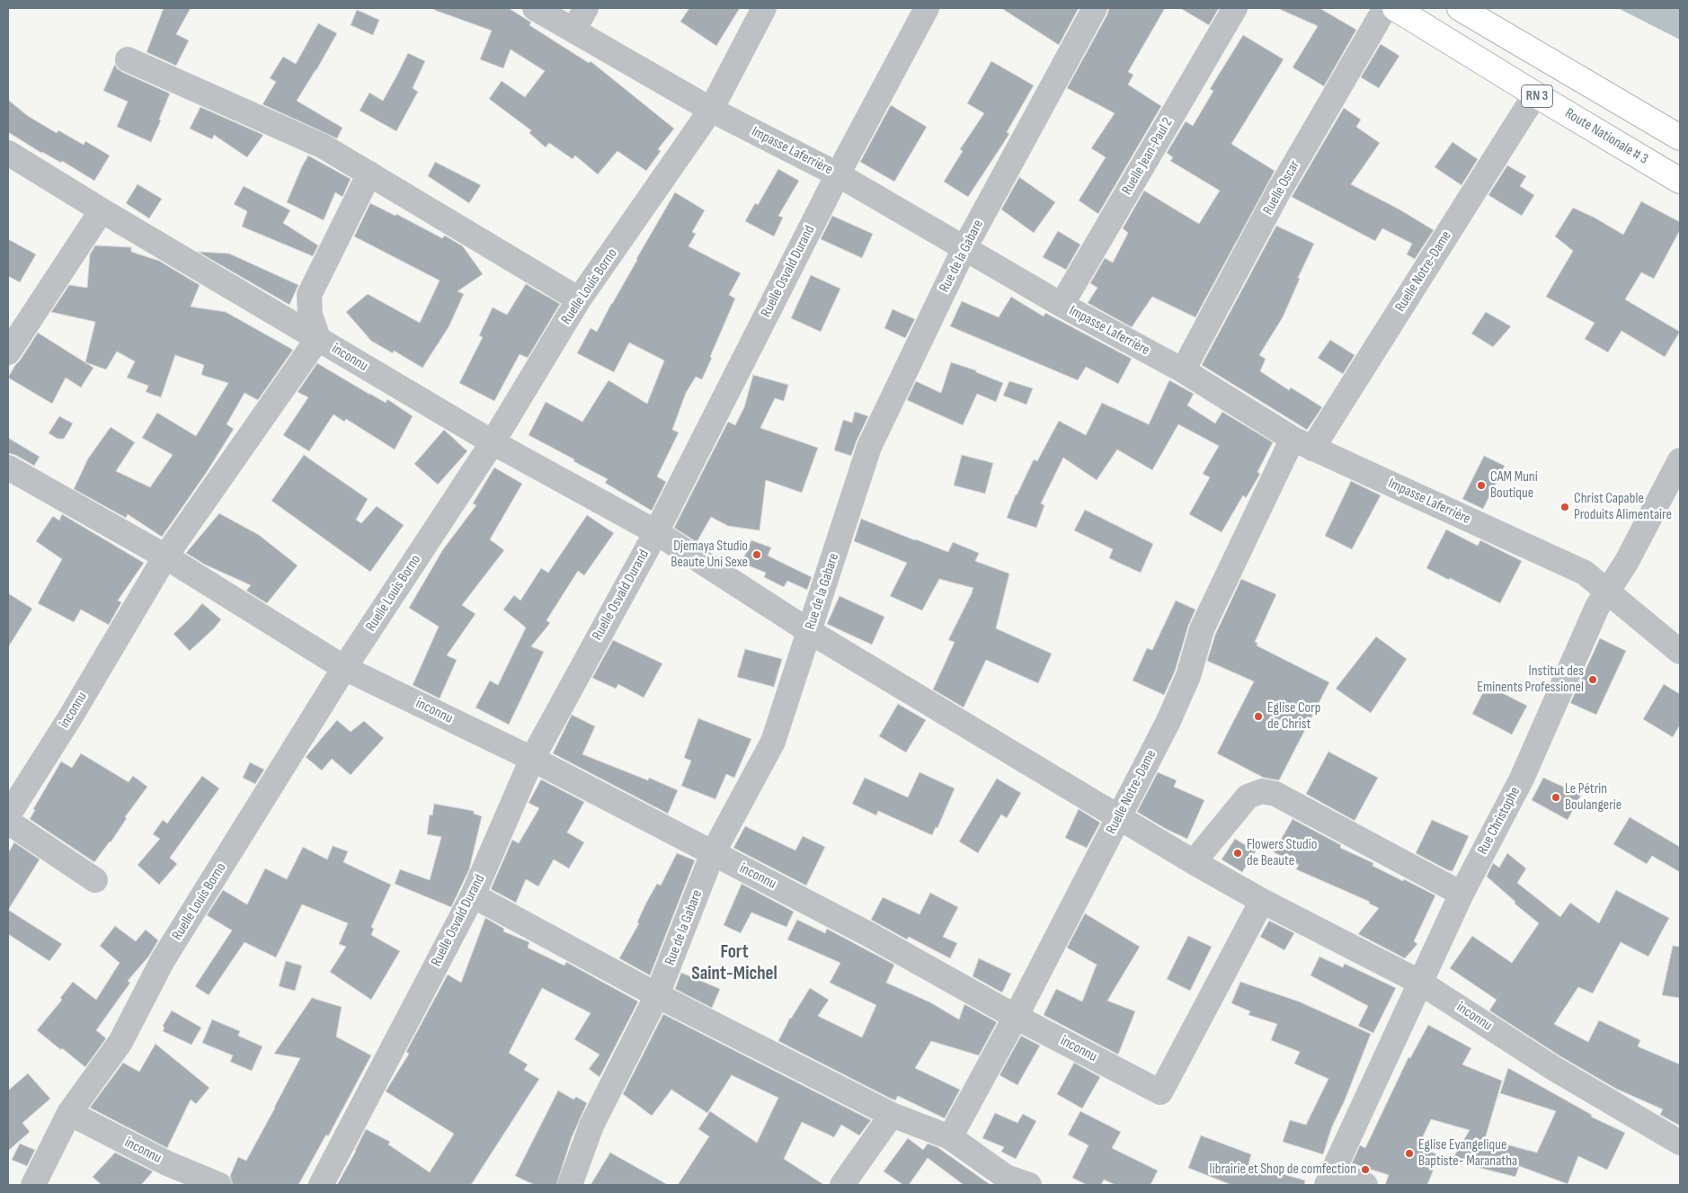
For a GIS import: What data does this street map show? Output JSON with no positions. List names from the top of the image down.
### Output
{
  "streets": {
    "main road": ["RN 3", "Route Nationale # 3"],
    "street": [
      "Impasse Laferrière",
      "Ruelle Jean-Paul 2",
      "Ruelle Oscar",
      "Rue de la Gabare",
      "Ruelle Osvald Durand",
      "Ruelle Notre-Dame",
      "Ruelle Louis Borno",
      "inconnu",
      "Rue Christophe"
    ]
  },
  "crossings": [
    ["Route Nationale # 3", "Ruelle Notre-Dame"],
    ["Impasse Laferrière", "Ruelle Jean-Paul 2"],
    ["Impasse Laferrière", "Ruelle Oscar"],
    ["Impasse Laferrière", "Rue de la Gabare"],
    ["Impasse Laferrière", "Ruelle Osvald Durand"],
    ["Impasse Laferrière", "Ruelle Notre-Dame"],
    ["Impasse Laferrière", "Ruelle Louis Borno"],
    ["Impasse Laferrière", "Rue Christophe"],
    ["Rue de la Gabare", "inconnu"],
    ["Ruelle Osvald Durand", "inconnu"],
    ["Ruelle Notre-Dame", "inconnu"],
    ["Ruelle Louis Borno", "inconnu"],
    ["inconnu", "Rue Christophe"]
  ],
  "districts": ["Fort Saint-Michel"],
  "places": [
    "CAM Muni Boutique",
    "Christ Capable Produits Alimentaire",
    "Djemaya Studio Beaute Uni Sexe",
    "Institut des Eminents Professionel",
    "Eglise Corp de Christ",
    "Le Pétrin Boulangerie",
    "Flowers Studio de Beaute",
    "Eglise Evangelique Baptiste- Maranatha",
    "librairie et Shop de comfection"
  ]
}
